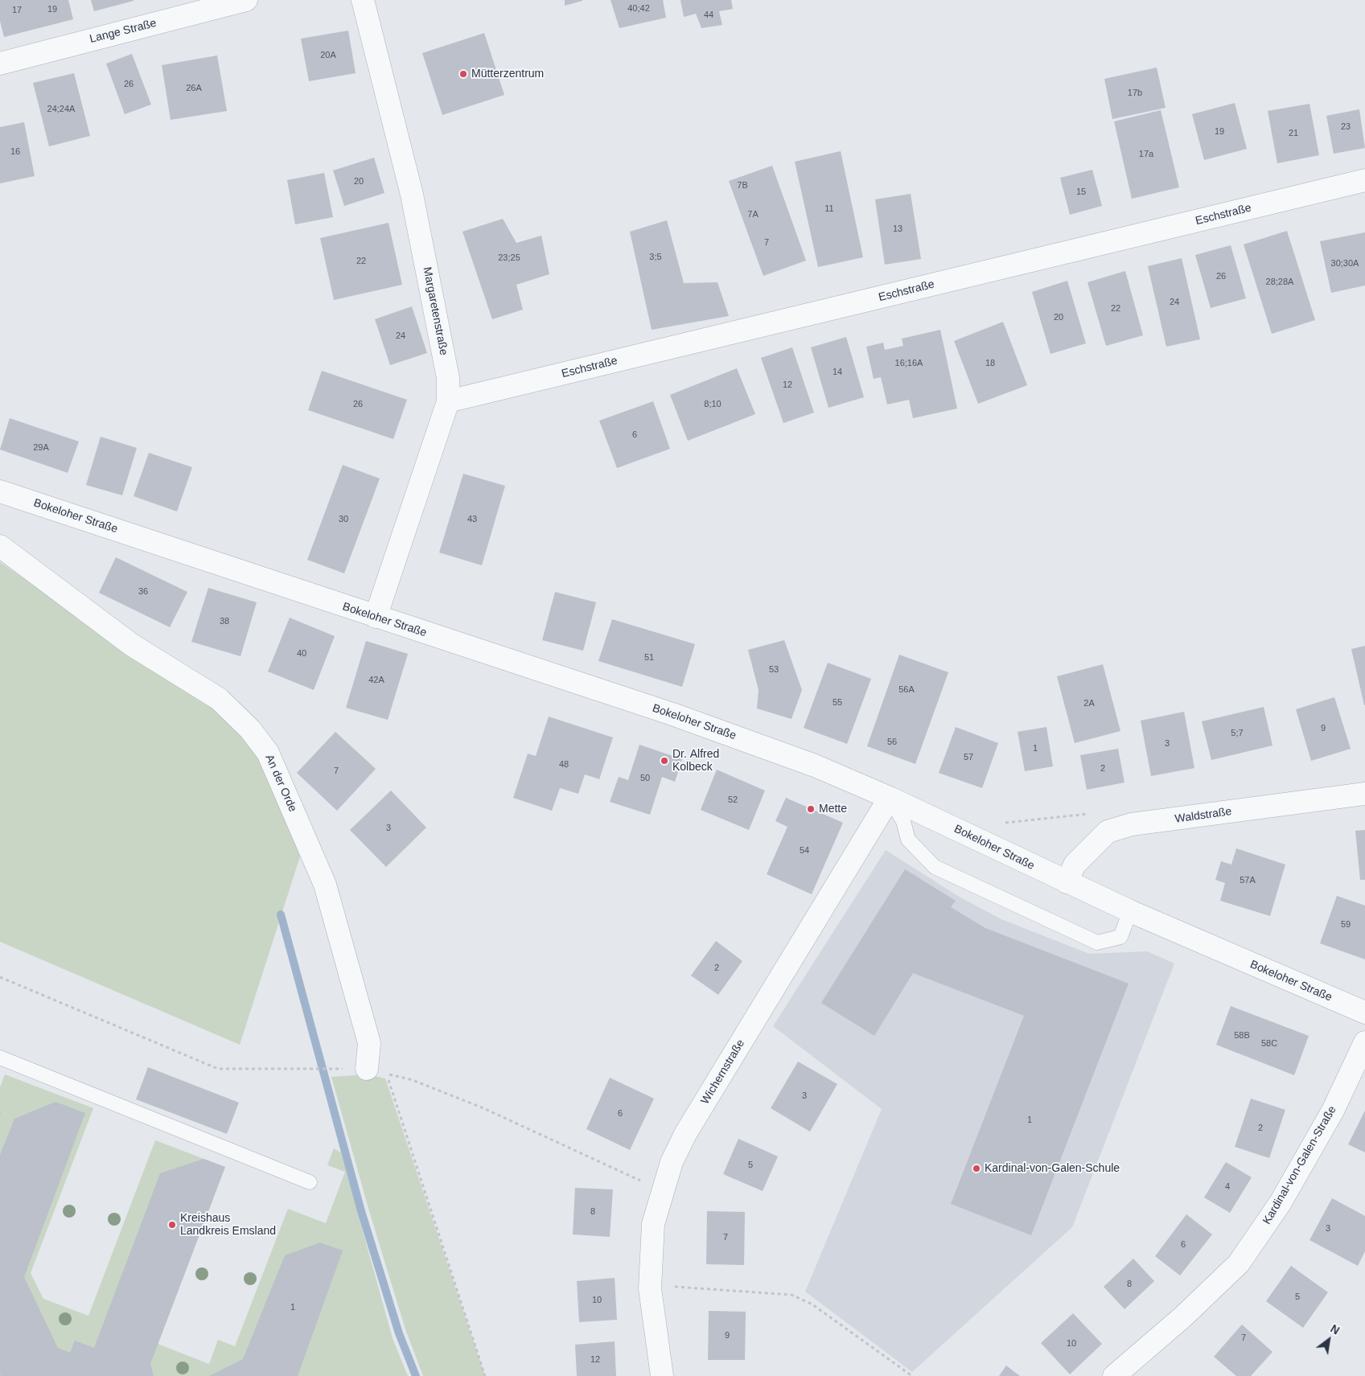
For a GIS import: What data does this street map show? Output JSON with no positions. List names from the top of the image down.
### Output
{
  "streets": {
    "street": [
      "Lange Straße",
      "Eschstraße",
      "Margaretenstraße",
      "Bokeloher Straße",
      "An der Orde",
      "Waldstraße",
      "Wichernstraße",
      "Kardinal-von-Galen-Straße"
    ]
  },
  "crossings": [
    ["Eschstraße", "Margaretenstraße"],
    ["Margaretenstraße", "Bokeloher Straße"],
    ["Bokeloher Straße", "Waldstraße"],
    ["Bokeloher Straße", "Wichernstraße"]
  ],
  "places": [
    "Mütterzentrum",
    "Dr. Alfred Kolbeck",
    "Mette",
    "Kardinal-von-Galen-Schule",
    "Kreishaus Landkreis Emsland"
  ],
  "house_numbers": [
    "40;42",
    "19",
    "17",
    "44",
    "20A",
    "26",
    "26A",
    "17b",
    "24;24A",
    "23",
    "19",
    "21",
    "16",
    "17a",
    "20",
    "7B",
    "15",
    "11",
    "7A",
    "13",
    "7",
    "3;5",
    "23;25",
    "22",
    "30;30A",
    "26",
    "28;28A",
    "24",
    "22",
    "20",
    "24",
    "16;16A",
    "18",
    "14",
    "12",
    "26",
    "8;10",
    "6",
    "29A",
    "30",
    "43",
    "36",
    "38",
    "40",
    "51",
    "53",
    "42A",
    "56A",
    "55",
    "2A",
    "9",
    "5;7",
    "56",
    "3",
    "1",
    "57",
    "48",
    "2",
    "7",
    "50",
    "52",
    "3",
    "54",
    "57A",
    "59",
    "2",
    "58B",
    "58C",
    "3",
    "6",
    "1",
    "2",
    "5",
    "4",
    "8",
    "3",
    "7",
    "6",
    "8",
    "5",
    "10",
    "1",
    "9",
    "7",
    "10",
    "12"
  ],
  "north": "top right"
}
